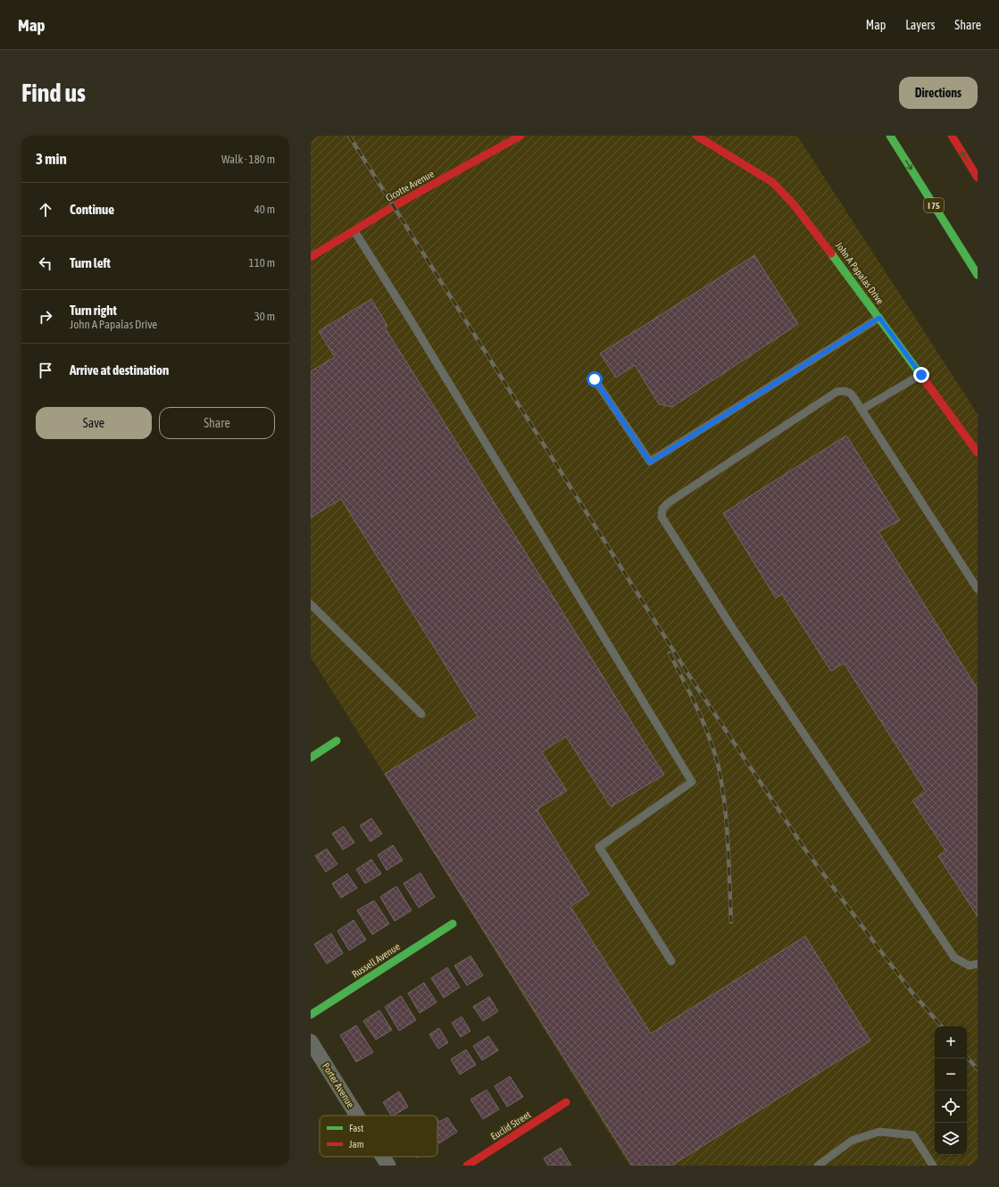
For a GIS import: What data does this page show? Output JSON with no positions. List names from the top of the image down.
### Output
{
  "streets": {
    "main road": [
      "Cicotte Avenue",
      "I 75",
      "John A Papalas Drive",
      "Russell Avenue",
      "Euclid Street"
    ],
    "street": ["Porter Avenue"]
  },
  "legend": ["Fast", "Jam"],
  "page": {
    "header": "Map",
    "nav": ["Map", "Layers", "Share"],
    "buttons": [
      "Directions",
      ["Save", "Share"]
    ],
    "title": "Find us",
    "heading": ["3 min", "Walk · 180 m"],
    "list": [
      ["Continue", "40 m"],
      ["Turn left", "110 m"],
      ["Turn right", "John A Papalas Drive", "30 m"],
      "Arrive at destination"
    ],
    "map_buttons": ["+", "−"]
  }
}
